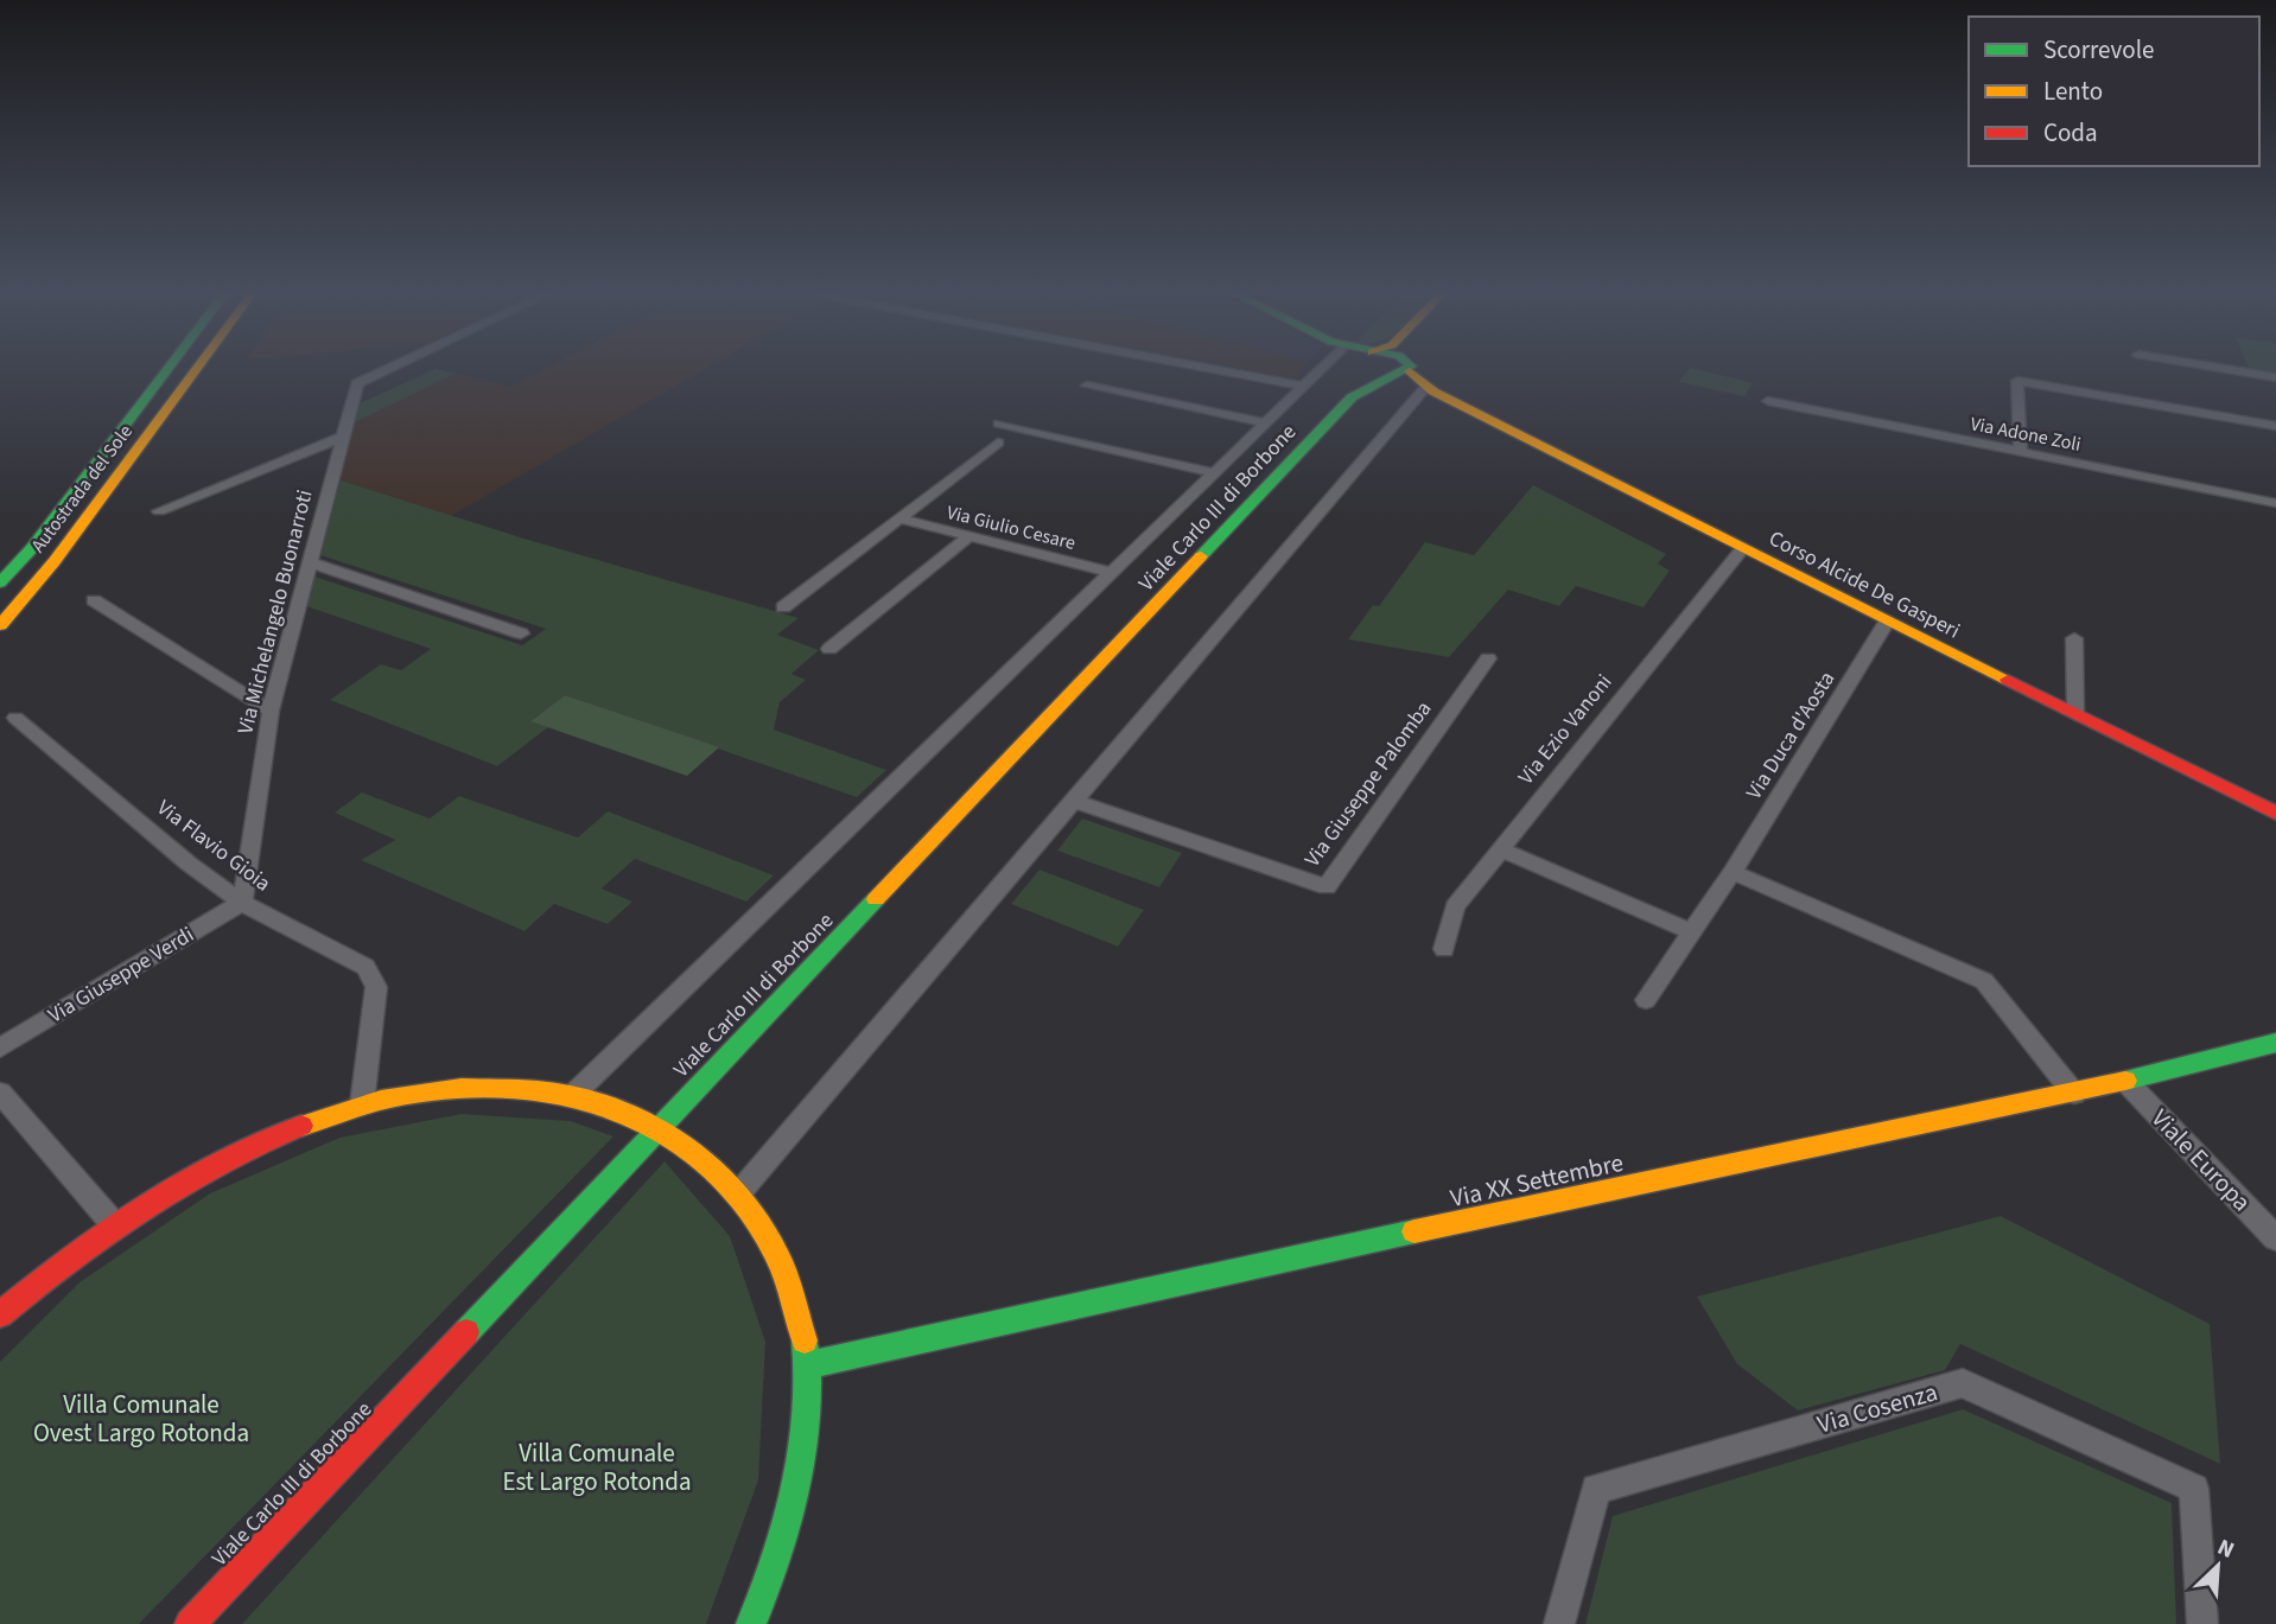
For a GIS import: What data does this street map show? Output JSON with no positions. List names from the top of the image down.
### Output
{
  "streets": {
    "main road": [
      "Autostrada del Sole",
      "Viale Carlo III di Borbone",
      "Corso Alcide De Gasperi",
      "Via XX Settembre"
    ],
    "street": [
      "Via Adone Zoli",
      "Via Giulio Cesare",
      "Via Michelangelo Buonarroti",
      "Via Ezio Vanoni",
      "Via Duca d'Aosta",
      "Via Giuseppe Palomba",
      "Via Flavio Gioia",
      "Via Giuseppe Verdi",
      "Viale Europa",
      "Via Cosenza"
    ]
  },
  "crossings": [
    ["Viale Carlo III di Borbone", "Corso Alcide De Gasperi"],
    ["Corso Alcide De Gasperi", "Via Ezio Vanoni"],
    ["Corso Alcide De Gasperi", "Via Duca d'Aosta"],
    ["Via Michelangelo Buonarroti", "Via Flavio Gioia"],
    ["Via Michelangelo Buonarroti", "Via Giuseppe Verdi"],
    ["Via Flavio Gioia", "Via Giuseppe Verdi"],
    ["Viale Europa", "Via XX Settembre"]
  ],
  "parks": ["Villa Comunale Ovest Largo Rotonda", "Villa Comunale Est Largo Rotonda"],
  "legend": ["Scorrevole", "Lento", "Coda"],
  "north": "top right"
}
